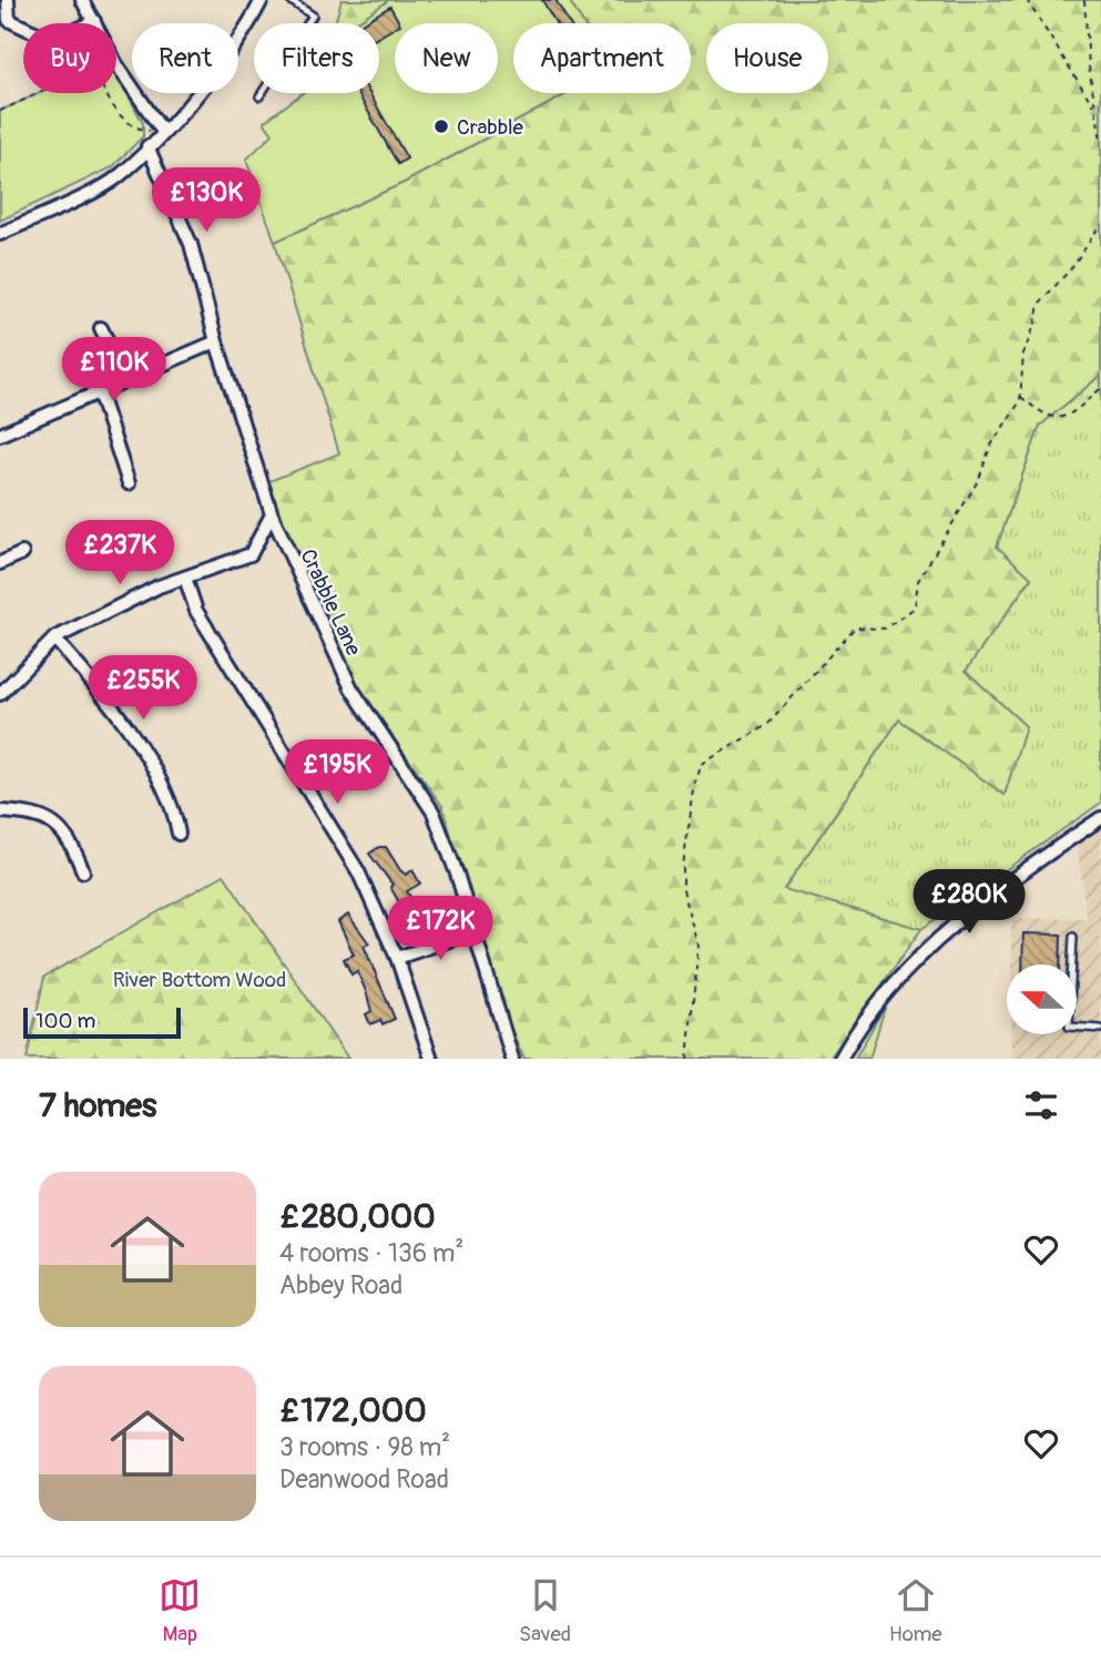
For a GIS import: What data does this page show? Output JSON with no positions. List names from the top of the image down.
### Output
{
  "streets": {
    "street": ["Crabble Lane"]
  },
  "parks": ["River Bottom Wood"],
  "places": ["Crabble"],
  "scale_bar": "100 m",
  "north": "left",
  "page": {
    "chip": [
      "Buy",
      "Rent",
      "Filters",
      "New",
      "Apartment",
      "House"
    ],
    "price": [
      "£130K",
      "£110K",
      "£237K",
      "£255K",
      "£195K",
      "£280K",
      "£172K"
    ],
    "scale": "100 m",
    "heading": "7 homes",
    "list": [
      {
        "name": "£280,000",
        "note": "4 rooms · 136 m² · Abbey Road"
      },
      {
        "name": "£172,000",
        "note": "3 rooms · 98 m² · Deanwood Road"
      }
    ],
    "tabs": ["Map", "Saved", "Home"]
  }
}
